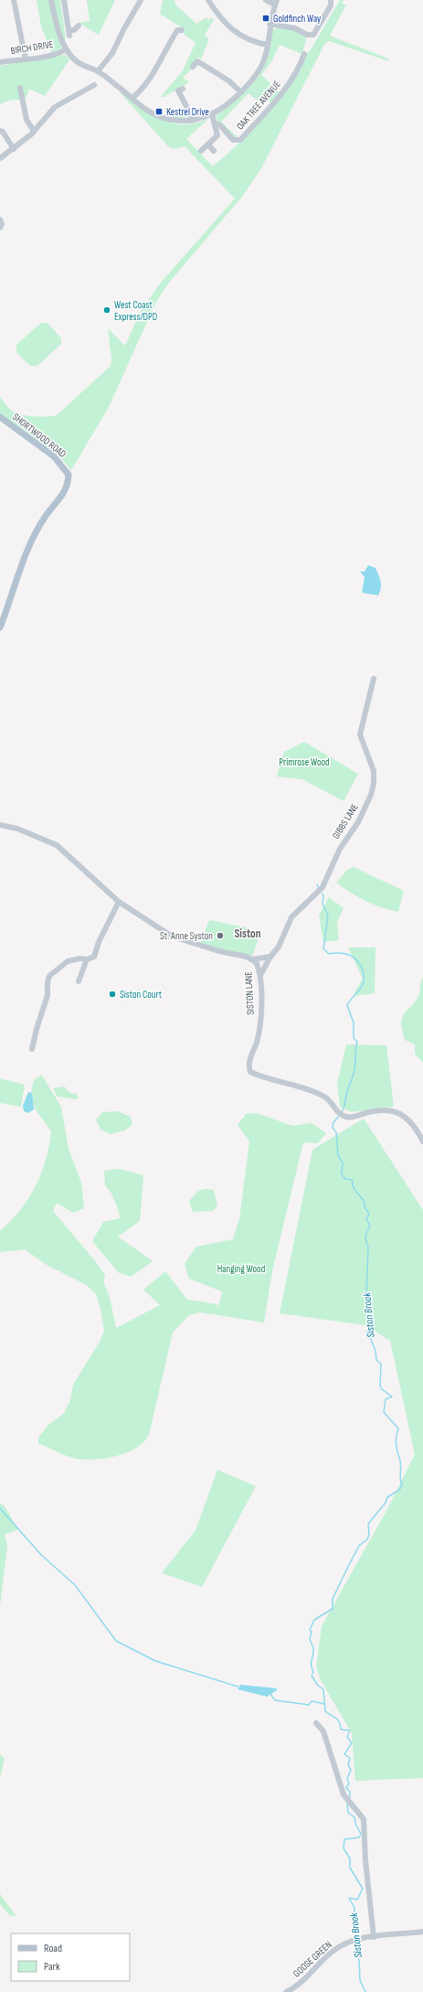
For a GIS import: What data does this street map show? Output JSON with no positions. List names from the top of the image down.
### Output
{
  "streets": {
    "main road": ["SHORTWOOD ROAD"],
    "street": [
      "BIRCH DRIVE",
      "OAK TREE AVENUE",
      "GIBBS LANE",
      "SISTON LANE",
      "GOOSE GREEN"
    ]
  },
  "crossings": [
    ["GIBBS LANE", "SISTON LANE"]
  ],
  "districts": ["Siston"],
  "water": ["Siston Brook"],
  "parks": ["Primrose Wood", "Hanging Wood"],
  "places": {
    "transit": ["Goldfinch Way", "Kestrel Drive"],
    "other": ["West Coast Express/DPD", "St. Anne Syston", "Siston Court"]
  },
  "legend": ["Road", "Park"]
}
